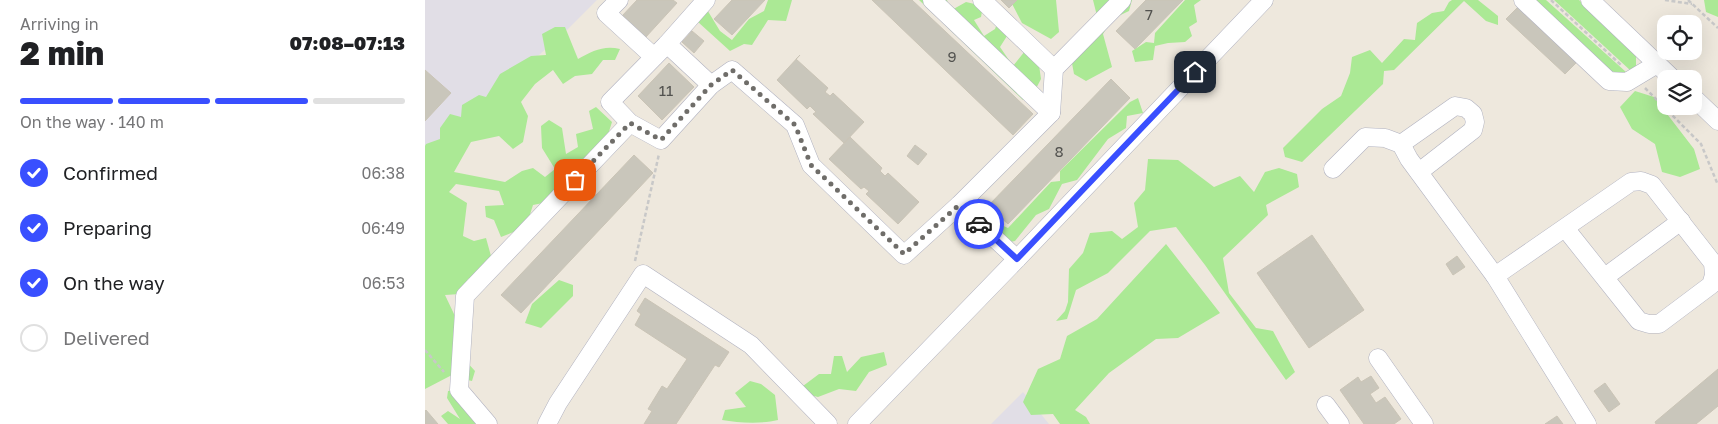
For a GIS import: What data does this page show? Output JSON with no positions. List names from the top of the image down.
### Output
{
  "house_numbers": [
    "7",
    "9",
    "11",
    "8"
  ],
  "page": {
    "heading": ["2 min", "Arriving in", "07:08–07:13"],
    "bar": "On the way · 140 m",
    "list": [
      ["Confirmed", "06:38"],
      ["Preparing", "06:49"],
      ["On the way", "06:53"],
      "Delivered"
    ]
  }
}
